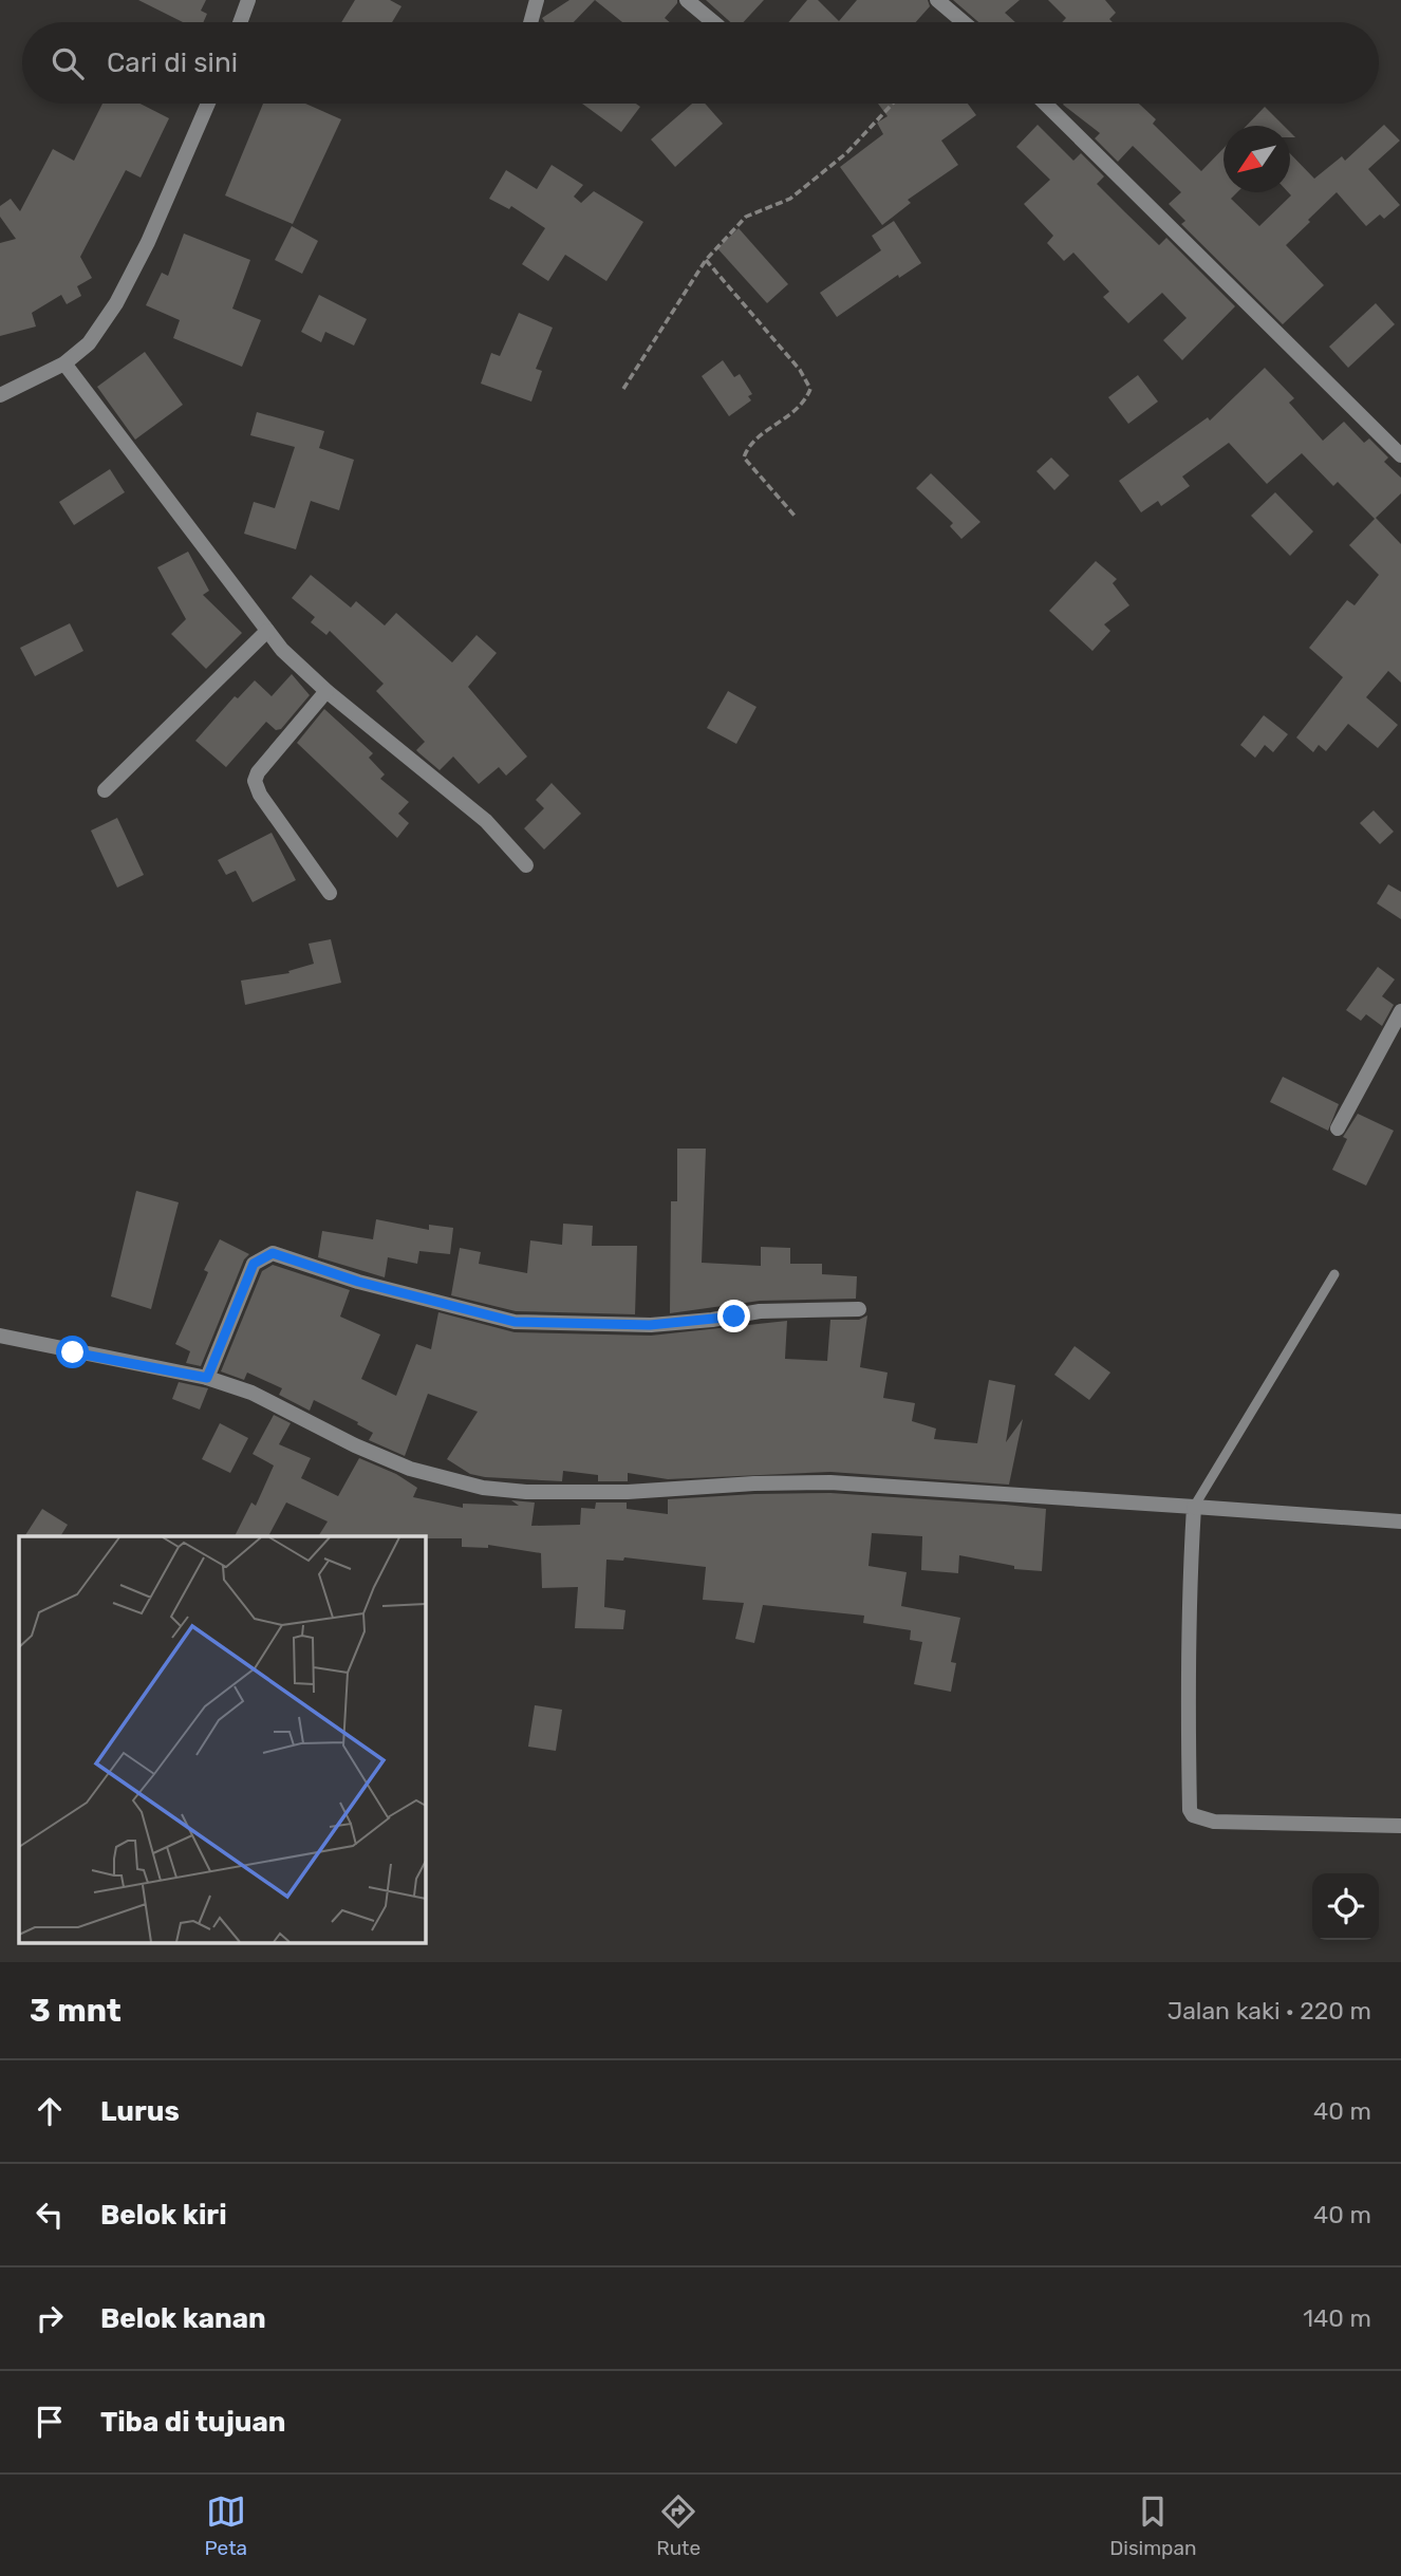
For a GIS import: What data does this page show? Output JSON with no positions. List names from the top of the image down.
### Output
{
  "north": "bottom left",
  "page": {
    "search": "Cari di sini",
    "heading": ["3 mnt", "Jalan kaki · 220 m"],
    "list": [
      ["Lurus", "40 m"],
      ["Belok kiri", "40 m"],
      ["Belok kanan", "140 m"],
      "Tiba di tujuan"
    ],
    "nav": ["Peta", "Rute", "Disimpan"]
  }
}
